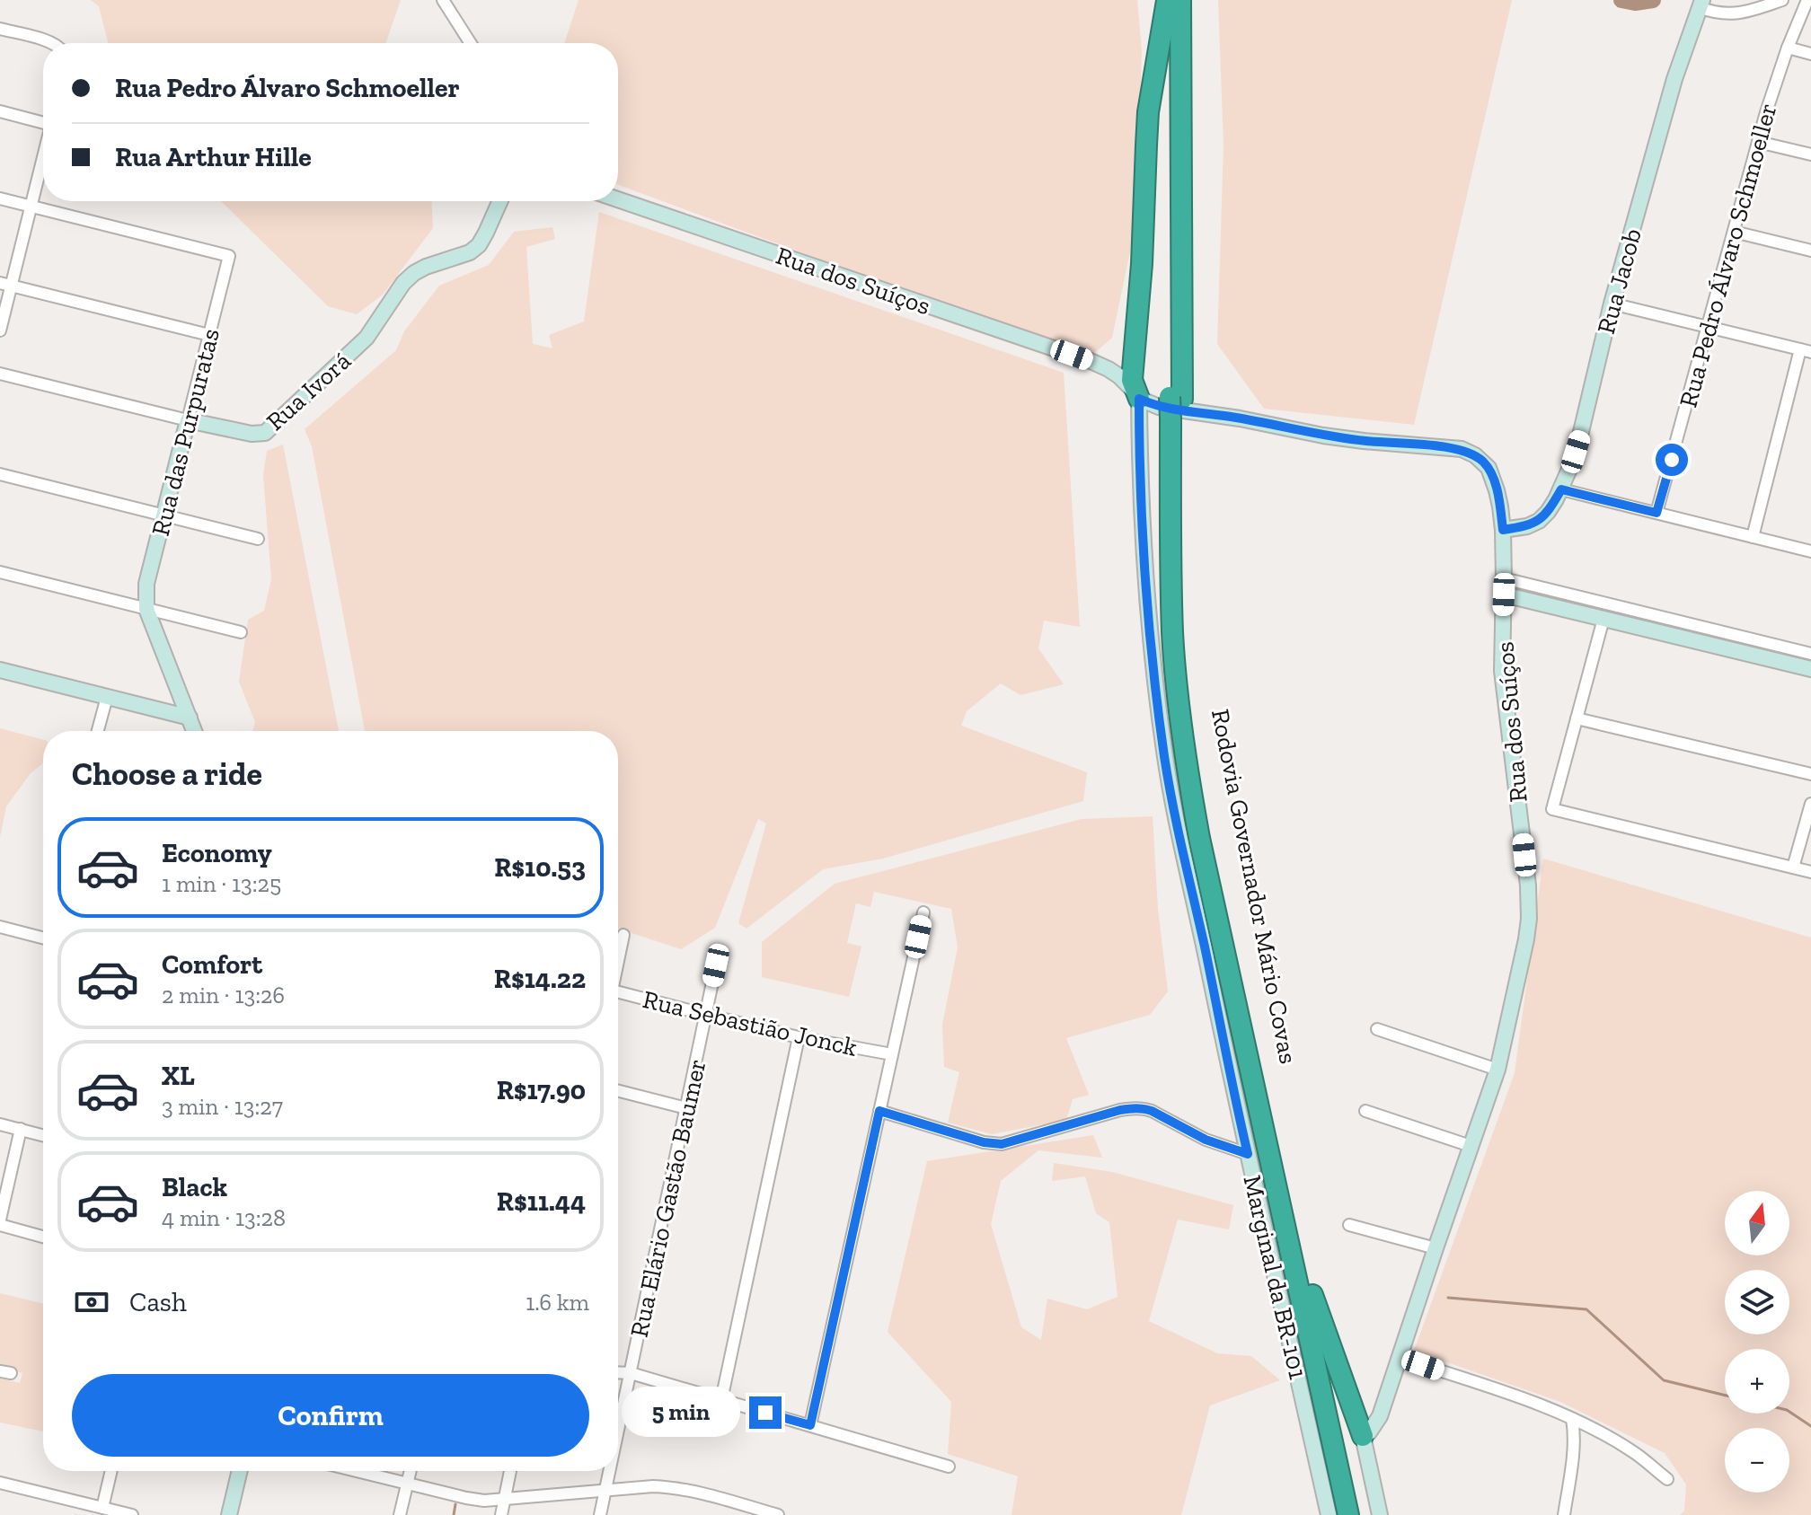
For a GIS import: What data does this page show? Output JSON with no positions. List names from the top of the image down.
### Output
{
  "streets": {
    "highway": ["Rodovia Governador Mário Covas"],
    "street": [
      "Rua Pedro Álvaro Schmoeller",
      "Rua dos Suíços",
      "Rua Jacob",
      "Rua Ivorá",
      "Rua das Purpuratas",
      "Rua Sebastião Jonck",
      "Rua Elário Gastão Baumer",
      "Marginal da BR-101"
    ]
  },
  "crossings": [
    ["Rua dos Suíços", "Rua Jacob"],
    ["Rua dos Suíços", "Marginal da BR-101"],
    ["Rua Ivorá", "Rua das Purpuratas"],
    ["Rua Sebastião Jonck", "Rua Elário Gastão Baumer"]
  ],
  "north": "top",
  "page": {
    "banner": ["Rua Pedro Álvaro Schmoeller", "Rua Arthur Hille"],
    "heading": "Choose a ride",
    "list": [
      {
        "name": "Economy",
        "note": "1 min · 13:25",
        "value": "R$10.53"
      },
      {
        "name": "Comfort",
        "note": "2 min · 13:26",
        "value": "R$14.22"
      },
      {
        "name": "XL",
        "note": "3 min · 13:27",
        "value": "R$17.90"
      },
      {
        "name": "Black",
        "note": "4 min · 13:28",
        "value": "R$11.44"
      }
    ],
    "map_buttons": ["+", "−"],
    "pay": ["Cash", "1.6 km"],
    "buttons": "Confirm",
    "bubble": "5 min"
  }
}
